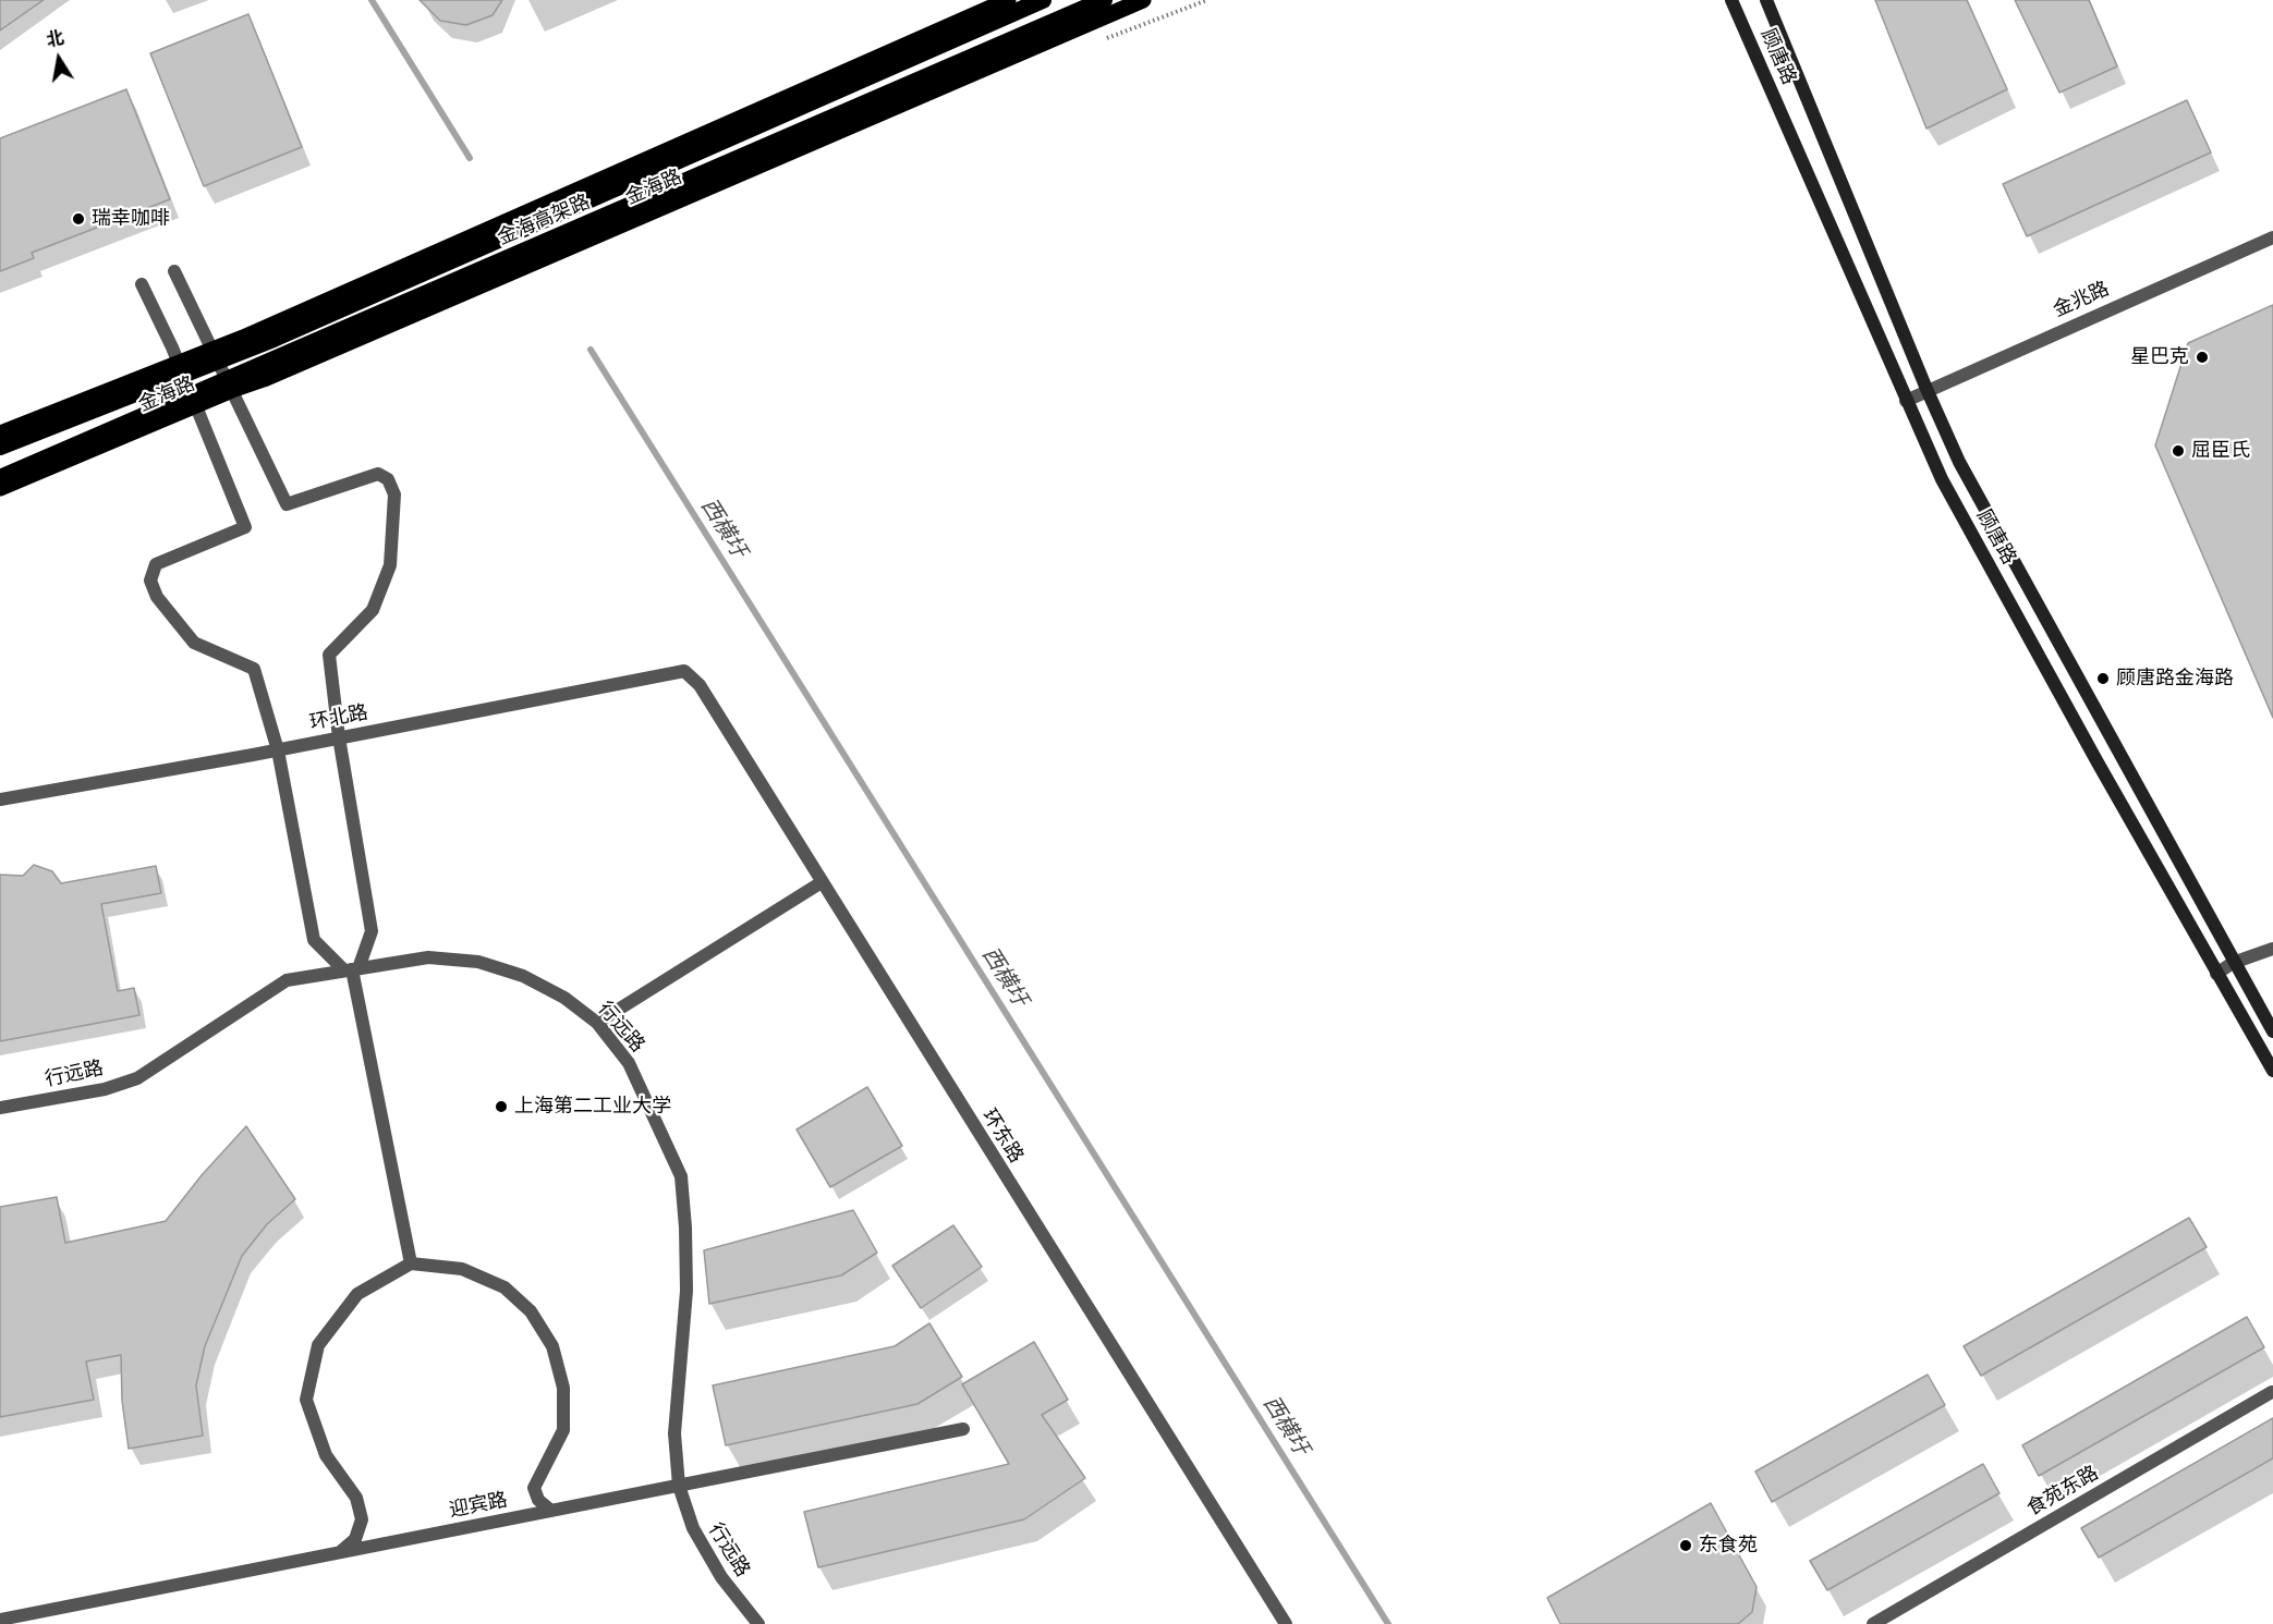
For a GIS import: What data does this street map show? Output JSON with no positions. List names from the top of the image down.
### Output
{
  "streets": {
    "highway": ["金海高架路"],
    "main road": ["顾唐路", "金海路"],
    "street": [
      "金兆路",
      "环北路",
      "行远路",
      "环东路",
      "食苑东路",
      "迎宾路"
    ]
  },
  "crossings": [
    ["顾唐路", "金兆路"],
    ["环北路", "环东路"],
    ["行远路", "迎宾路"]
  ],
  "water": ["西横圩"],
  "places": [
    "瑞幸咖啡",
    "星巴克",
    "屈臣氏",
    "顾唐路金海路",
    "上海第二工业大学",
    "东食苑"
  ],
  "north": "top"
}
